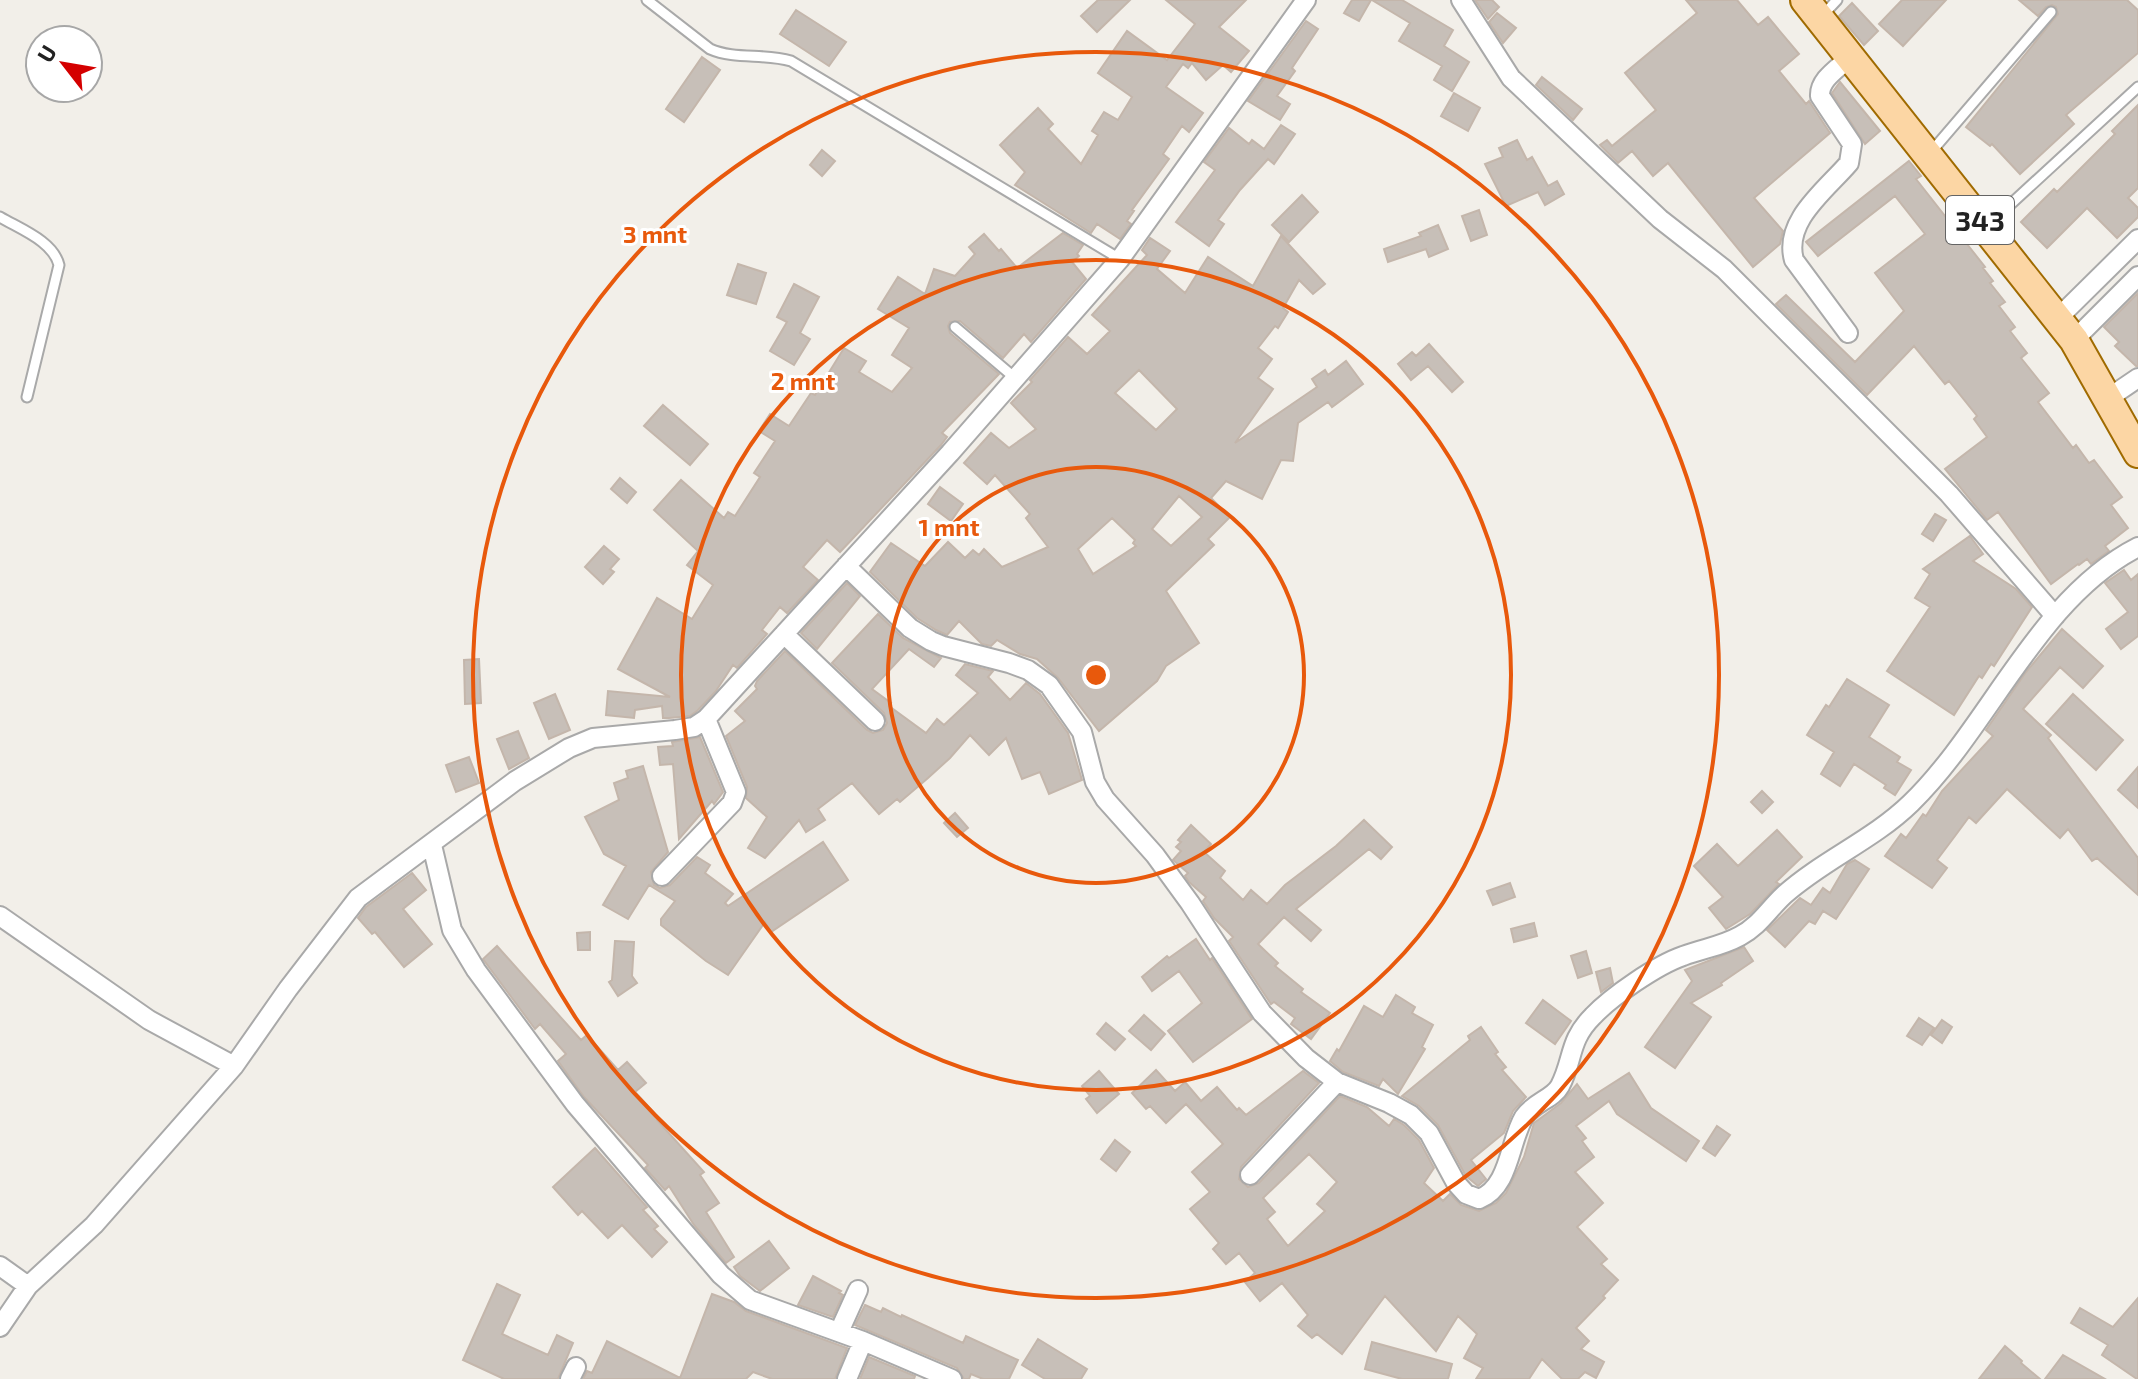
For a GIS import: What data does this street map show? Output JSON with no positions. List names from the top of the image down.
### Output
{
  "streets": {
    "main road": ["343"]
  },
  "north": "top left",
  "rings": ["3 mnt", "2 mnt", "1 mnt"]
}
